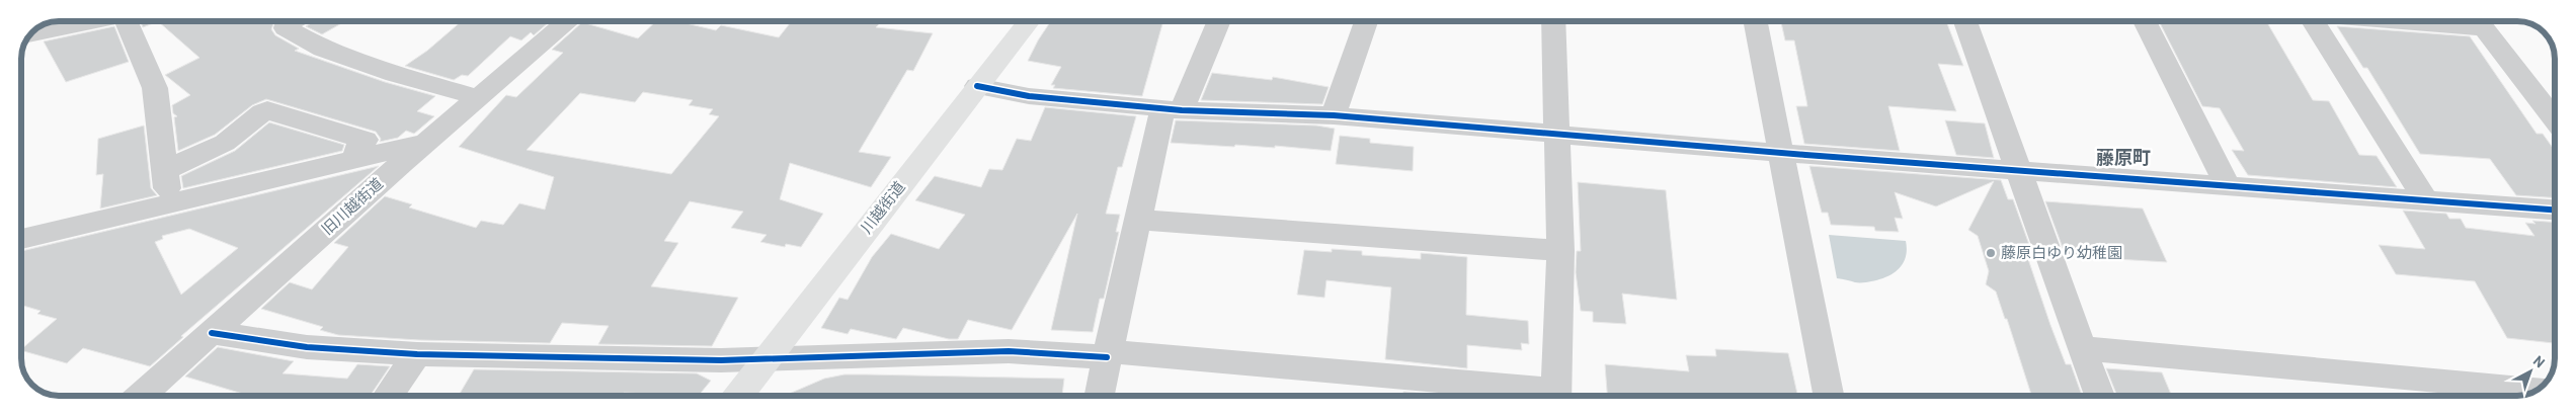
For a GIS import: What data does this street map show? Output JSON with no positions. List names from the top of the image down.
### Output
{
  "streets": {
    "highway": ["川越街道"],
    "street": ["旧川越街道"]
  },
  "districts": ["藤原町"],
  "places": ["藤原白ゆり幼稚園"],
  "north": "top right"
}
